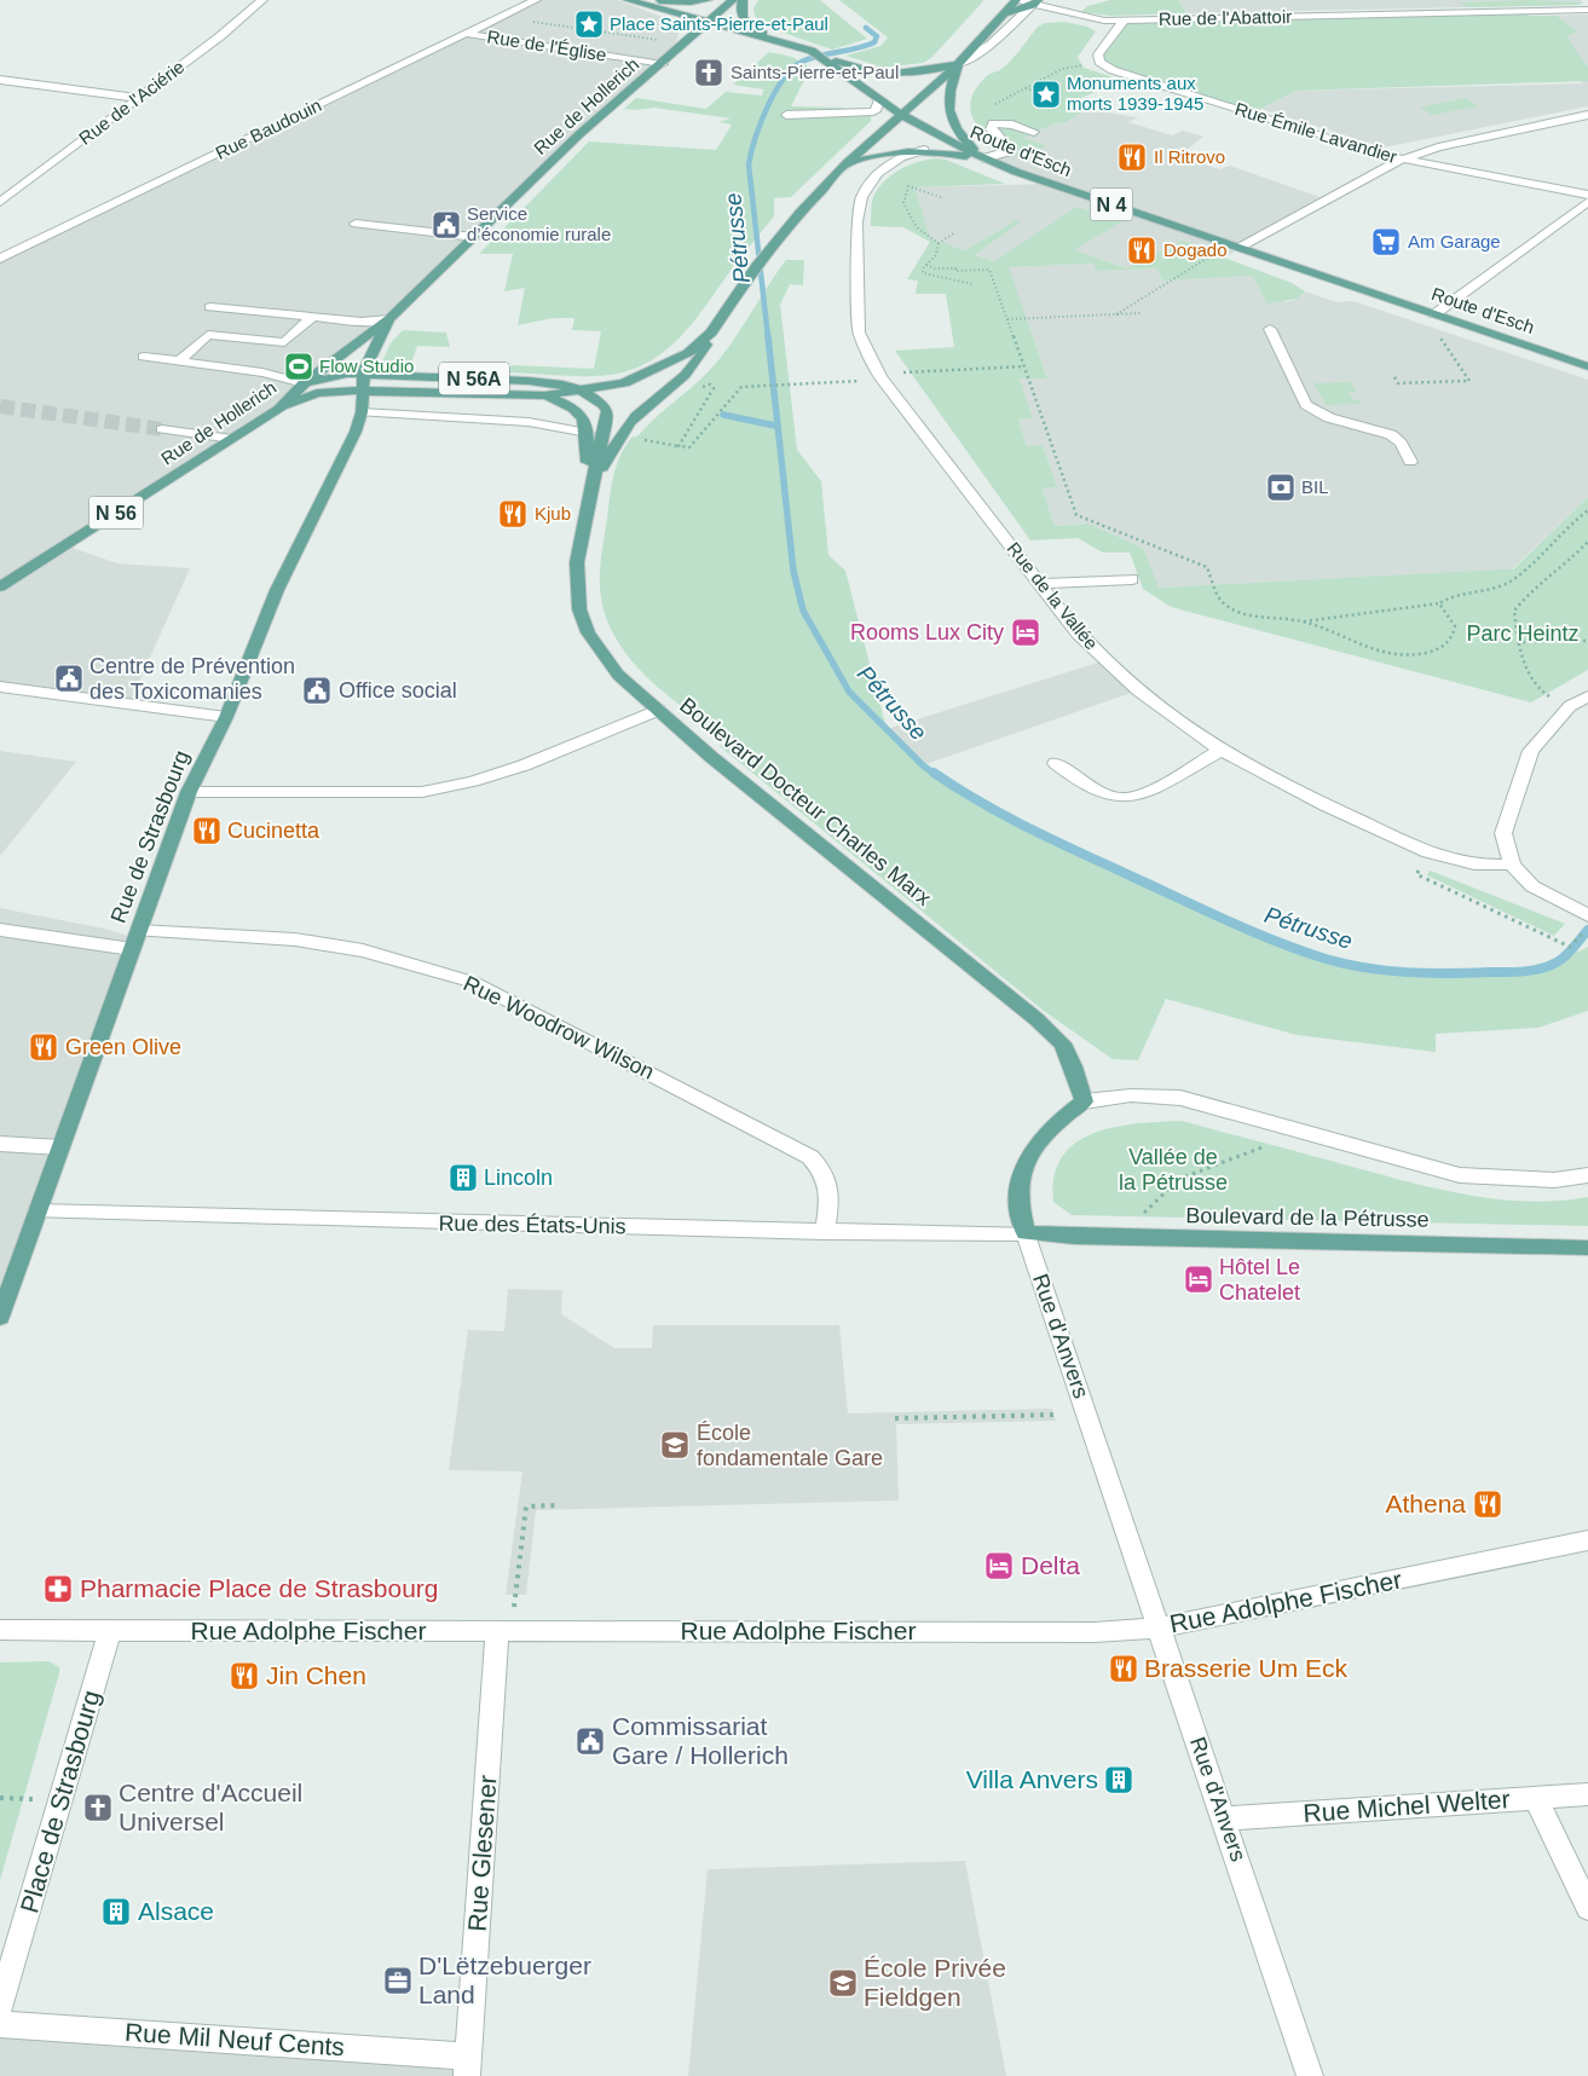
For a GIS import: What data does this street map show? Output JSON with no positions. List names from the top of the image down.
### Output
{
  "streets": {
    "main road": [
      "Rue de Hollerich",
      "Route d'Esch",
      "N 4",
      "N 56A",
      "N 56",
      "Boulevard Docteur Charles Marx",
      "Rue de Strasbourg",
      "Boulevard de la Pétrusse",
      "Rue d'Anvers"
    ],
    "street": [
      "Rue de l'Abattoir",
      "Rue de l'Église",
      "Rue de l'Aciérie",
      "Rue Baudouin",
      "Rue Émile Lavandier",
      "Rue de la Vallée",
      "Rue Woodrow Wilson",
      "Rue des États-Unis",
      "Rue Adolphe Fischer",
      "Place de Strasbourg",
      "Rue Michel Welter",
      "Rue Glesener",
      "Rue Mil Neuf Cents"
    ]
  },
  "crossings": [
    ["Rue de l'Abattoir", "N 56A"],
    ["Rue de l'Église", "Rue de Hollerich"],
    ["Rue de l'Église", "Rue Baudouin"],
    ["Rue de Hollerich", "Route d'Esch"],
    ["Rue de Hollerich", "N 56A"],
    ["Rue de Hollerich", "N 56"],
    ["Rue de Hollerich", "Rue de Strasbourg"],
    ["Route d'Esch", "N 4"],
    ["Route d'Esch", "N 56A"],
    ["Route d'Esch", "N 56"],
    ["N 4", "N 56A"],
    ["N 56A", "Boulevard Docteur Charles Marx"],
    ["N 56A", "Rue de Strasbourg"],
    ["Boulevard Docteur Charles Marx", "Rue d'Anvers"],
    ["Rue de Strasbourg", "Rue Woodrow Wilson"],
    ["Rue de Strasbourg", "Rue des États-Unis"],
    ["Rue Woodrow Wilson", "Rue des États-Unis"],
    ["Boulevard de la Pétrusse", "Rue des États-Unis"],
    ["Boulevard de la Pétrusse", "Rue d'Anvers"],
    ["Rue des États-Unis", "Rue d'Anvers"],
    ["Rue d'Anvers", "Rue Adolphe Fischer"],
    ["Rue d'Anvers", "Rue Michel Welter"],
    ["Rue Adolphe Fischer", "Place de Strasbourg"],
    ["Rue Adolphe Fischer", "Rue Glesener"],
    ["Rue Glesener", "Rue Mil Neuf Cents"]
  ],
  "water": ["Pétrusse"],
  "parks": ["Parc Heintz", "Vallée de la Pétrusse"],
  "places": {
    "place": ["Place Saints-Pierre-et-Paul", "Monuments aux morts 1939-1945"],
    "church": ["Saints-Pierre-et-Paul", "Centre d'Accueil Universel"],
    "restaurant": [
      "Il Ritrovo",
      "Dogado",
      "Kjub",
      "Cucinetta",
      "Green Olive",
      "Athena",
      "Brasserie Um Eck",
      "Jin Chen"
    ],
    "public building": [
      "Service d’économie rurale",
      "Centre de Prévention des Toxicomanies",
      "Office social",
      "Commissariat Gare / Hollerich"
    ],
    "supermarket": ["Am Garage"],
    "sports": ["Flow Studio"],
    "bank": ["BIL"],
    "hotel": ["Rooms Lux City", "Hôtel Le Chatelet", "Delta"],
    "building": ["Lincoln", "Villa Anvers", "Alsace"],
    "school or university": ["École fondamentale Gare", "École Privée Fieldgen"],
    "pharmacy": ["Pharmacie Place de Strasbourg"],
    "office": ["D'Lëtzebuerger Land"]
  }
}
